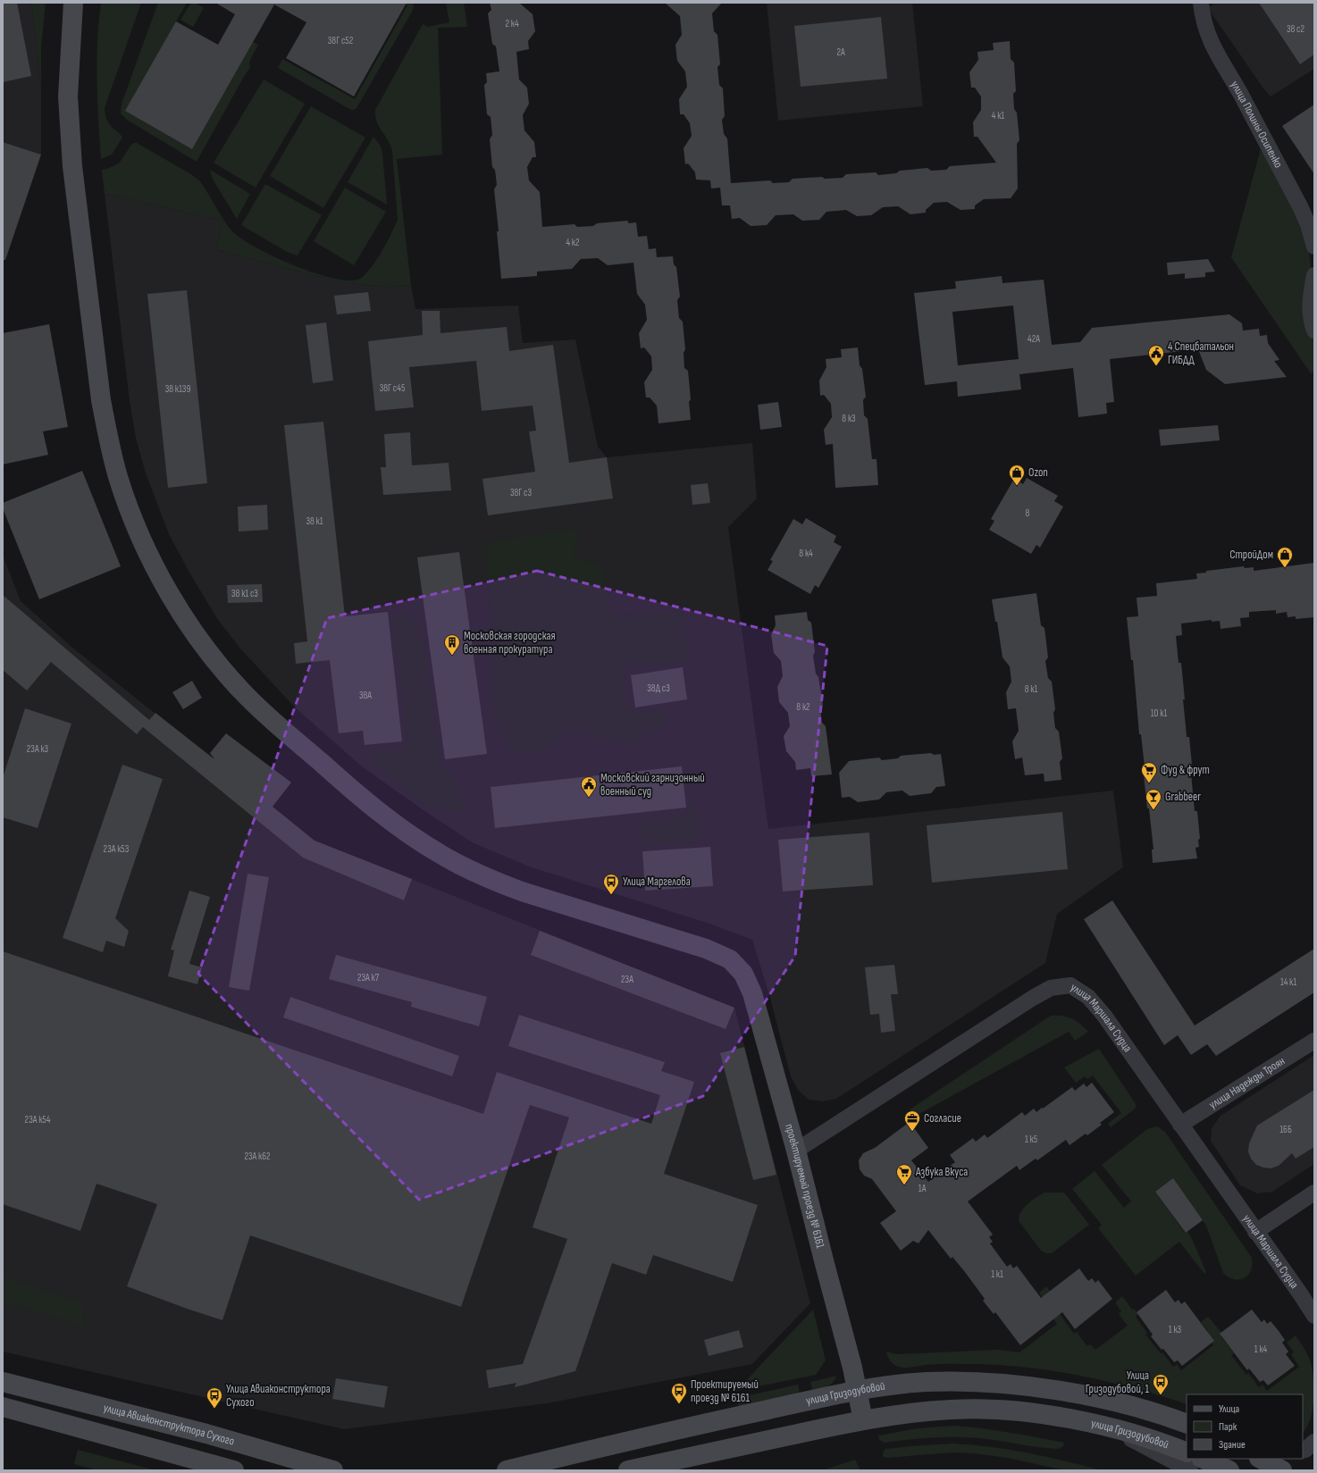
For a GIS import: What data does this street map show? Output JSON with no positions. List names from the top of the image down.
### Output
{
  "streets": {
    "street": [
      "улица Полины Осипенко",
      "улица Маршала Судца",
      "улица Надежды Троян",
      "проектируемый проезд № 6161",
      "улица Гризодубовой",
      "улица Авиаконструктора Сухого"
    ]
  },
  "crossings": [
    ["улица Маршала Судца", "улица Надежды Троян"],
    ["улица Маршала Судца", "проектируемый проезд № 6161"],
    ["проектируемый проезд № 6161", "улица Гризодубовой"]
  ],
  "places": {
    "public building": ["4 Спецбатальон ГИБДД", "Московский гарнизонный военный суд"],
    "shop": ["Ozon", "СтройДом"],
    "building": ["Московская городская военная прокуратура"],
    "supermarket": ["Фуд & фрут", "Азбука Вкуса"],
    "bar": ["Grabbeer"],
    "bus stop": [
      "Улица Маргелова",
      "Улица Гризодубовой, 1",
      "Проектируемый проезд № 6161",
      "Улица Авиаконструктора Сухого"
    ],
    "office": ["Согласие"]
  },
  "house_numbers": [
    "2 к4",
    "38 с2",
    "38Г с52",
    "2А",
    "4 к1",
    "4 к2",
    "42А",
    "38Г с45",
    "38 к139",
    "8 к3",
    "38Г с3",
    "8",
    "38 к1",
    "8 к4",
    "38 к1 с3",
    "38Д с3",
    "8 к1",
    "38А",
    "8 к2",
    "10 к1",
    "23А к3",
    "23А к53",
    "23А к7",
    "23А",
    "14 к1",
    "23А к54",
    "16Б",
    "1 к5",
    "23А к62",
    "1А",
    "1 к1",
    "1 к3",
    "1 к4"
  ],
  "legend": ["Улица", "Парк", "Здание"]
}
